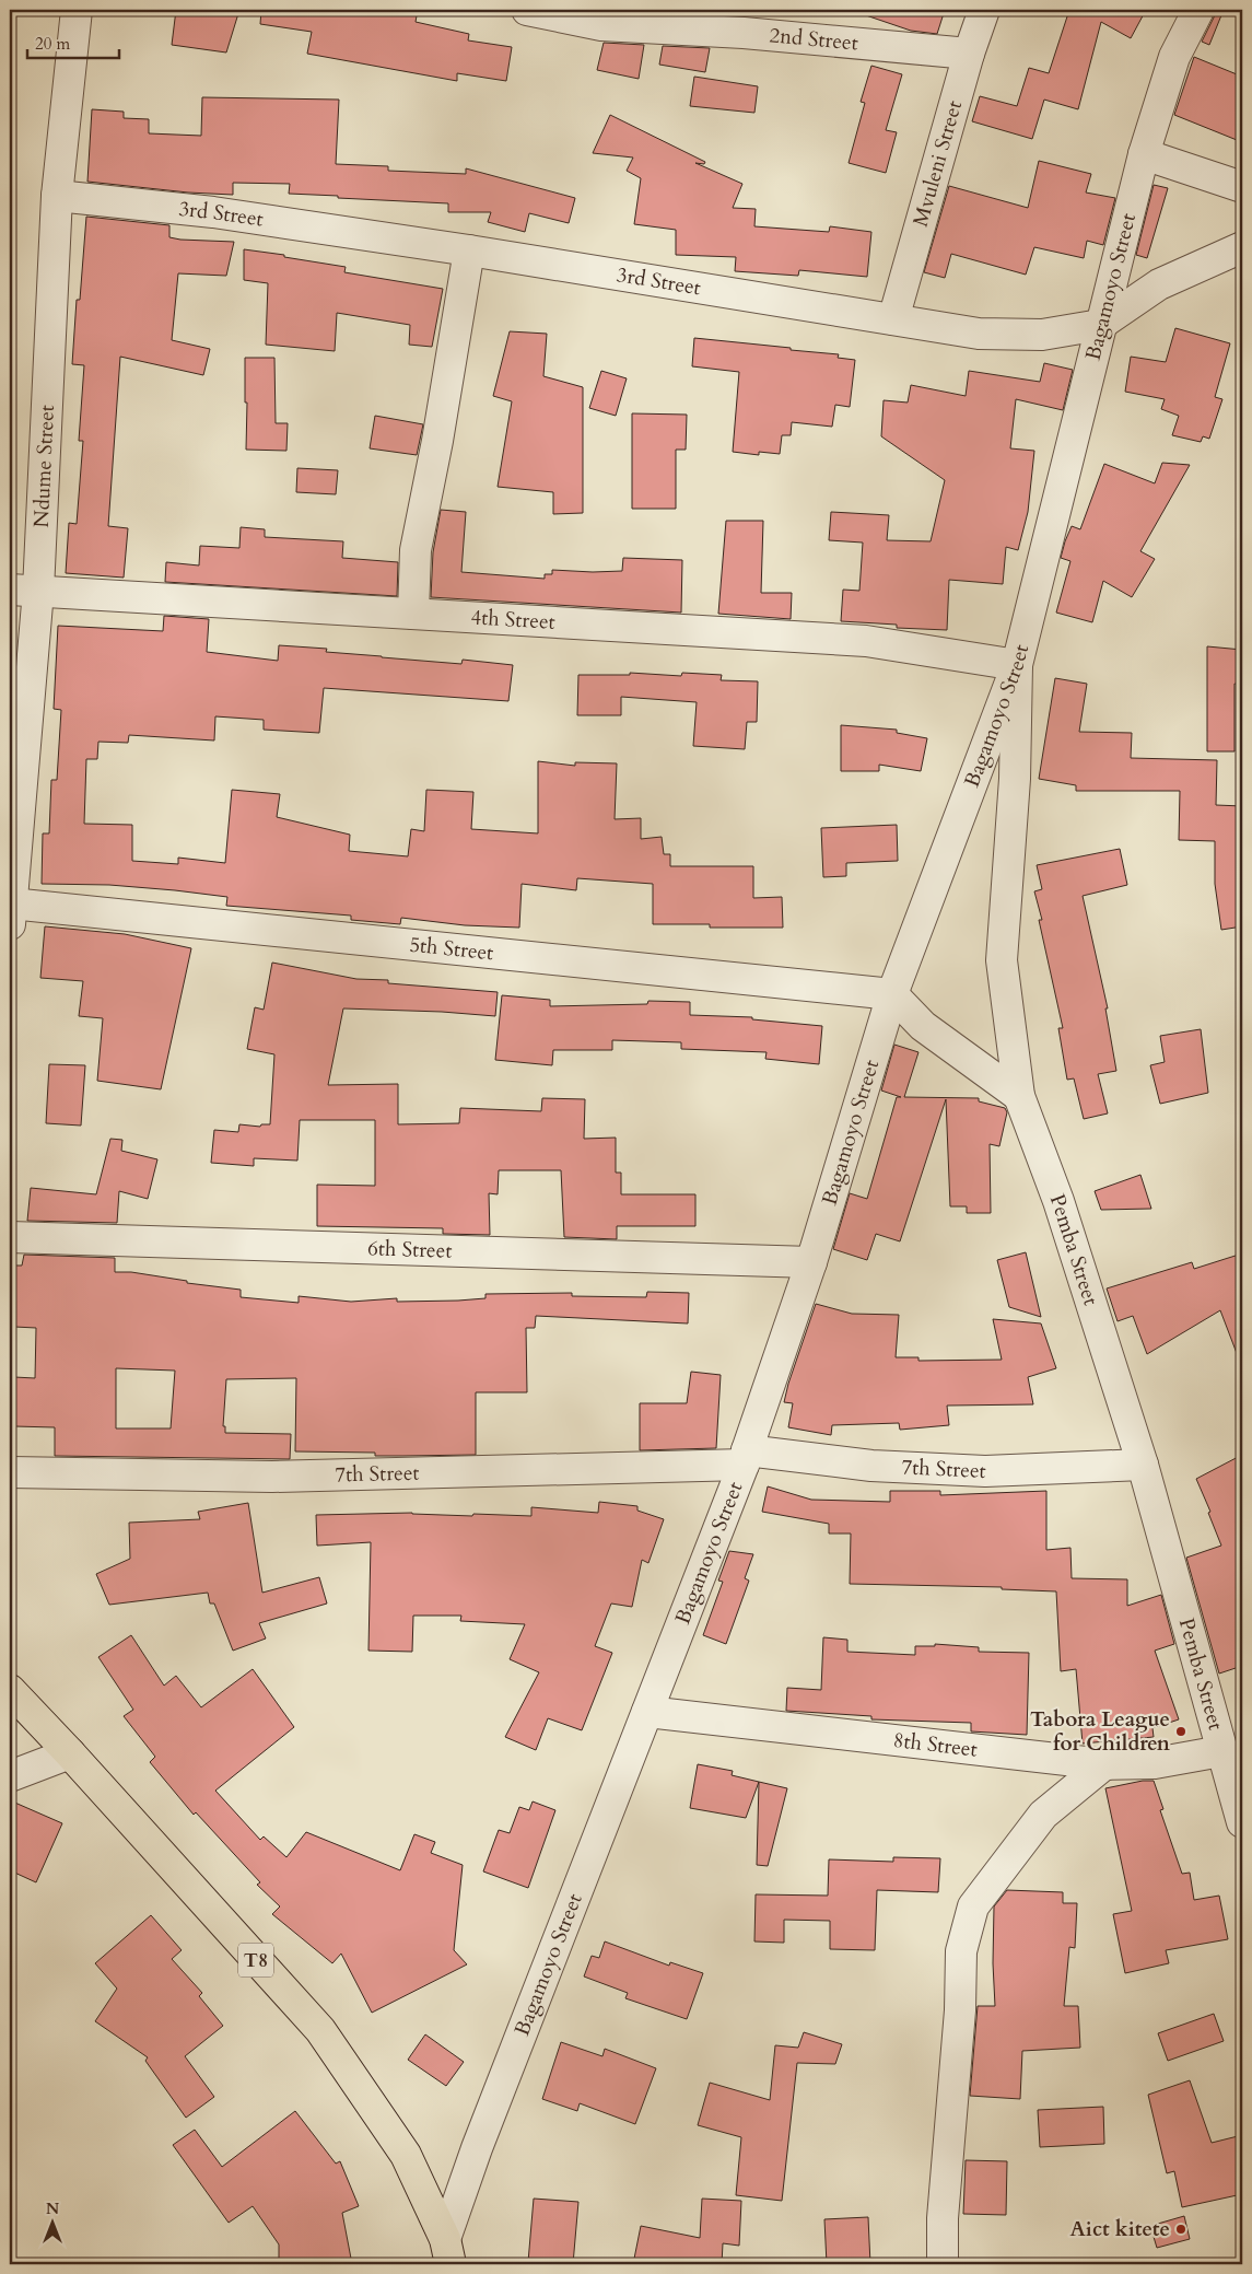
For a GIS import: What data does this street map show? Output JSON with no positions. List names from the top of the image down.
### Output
{
  "streets": {
    "highway": ["T8"],
    "street": [
      "2nd Street",
      "Mvuleni Street",
      "3rd Street",
      "Bagamoyo Street",
      "Ndume Street",
      "4th Street",
      "5th Street",
      "6th Street",
      "Pemba Street",
      "7th Street",
      "8th Street"
    ]
  },
  "crossings": [
    ["2nd Street", "Mvuleni Street"],
    ["Mvuleni Street", "3rd Street"],
    ["3rd Street", "Bagamoyo Street"],
    ["3rd Street", "Ndume Street"],
    ["Bagamoyo Street", "4th Street"],
    ["Bagamoyo Street", "5th Street"],
    ["Bagamoyo Street", "6th Street"],
    ["Bagamoyo Street", "Pemba Street"],
    ["Bagamoyo Street", "7th Street"],
    ["Bagamoyo Street", "8th Street"],
    ["Bagamoyo Street", "T8"],
    ["Ndume Street", "4th Street"],
    ["Ndume Street", "5th Street"],
    ["4th Street", "Pemba Street"],
    ["Pemba Street", "7th Street"],
    ["Pemba Street", "8th Street"]
  ],
  "places": ["Tabora League for Children", "Aict kitete"],
  "scale_bar": "20 m",
  "north": "top"
}
